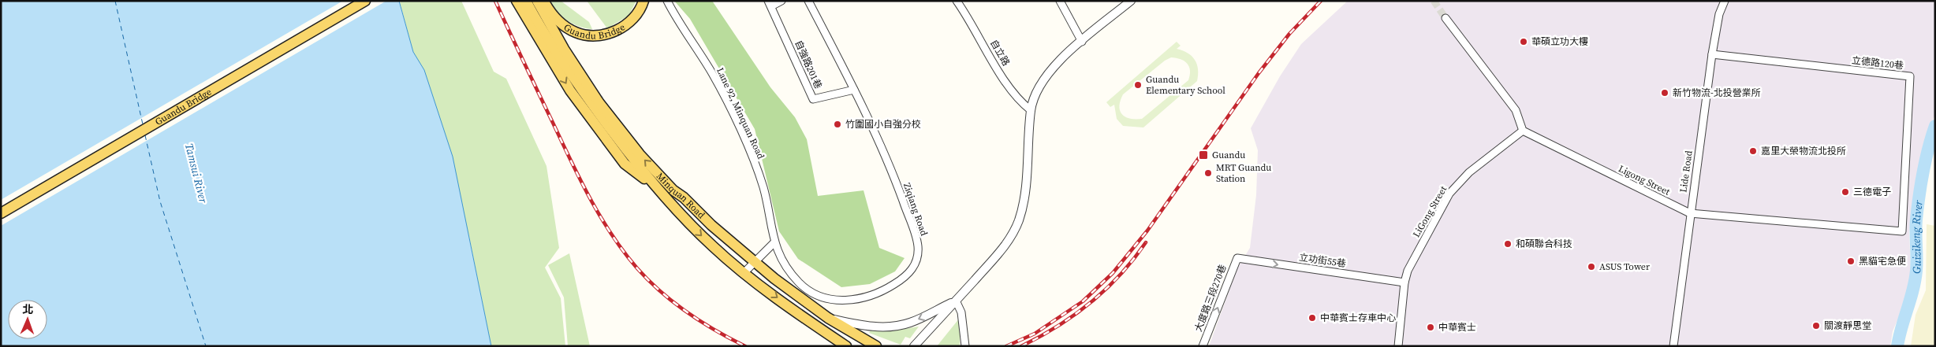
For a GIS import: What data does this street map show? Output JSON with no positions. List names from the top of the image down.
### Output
{
  "streets": {
    "main road": ["Guandu Bridge", "Minquan Road"],
    "street": [
      "自立路",
      "立德路120巷",
      "自強路201巷",
      "Lane 92, Minquan Road",
      "Lide Road",
      "Ligong Street",
      "Ziqiang Road",
      "LiGong Street",
      "立功街55巷",
      "大度路三段270巷"
    ]
  },
  "crossings": [
    ["立德路120巷", "Lide Road"],
    ["立德路120巷", "Ligong Street"],
    ["自強路201巷", "Ziqiang Road"],
    ["Lane 92, Minquan Road", "Ziqiang Road"],
    ["Lide Road", "Ligong Street"],
    ["Ligong Street", "LiGong Street"],
    ["LiGong Street", "立功街55巷"],
    ["立功街55巷", "大度路三段270巷"]
  ],
  "one_way": ["立功街55巷", "大度路三段270巷"],
  "water": ["Tamsui River", "Guizikeng River"],
  "places": {
    "other": [
      "華碩立功大樓",
      "Guandu Elementary School",
      "新竹物流-北投營業所",
      "竹圍國小自強分校",
      "嘉里大榮物流北投所",
      "MRT Guandu Station",
      "三德電子",
      "和碩聯合科技",
      "黑貓宅急便",
      "ASUS Tower",
      "中華賓士存車中心",
      "關渡靜思堂",
      "中華賓士"
    ],
    "transit": ["Guandu"]
  },
  "north": "top"
}
